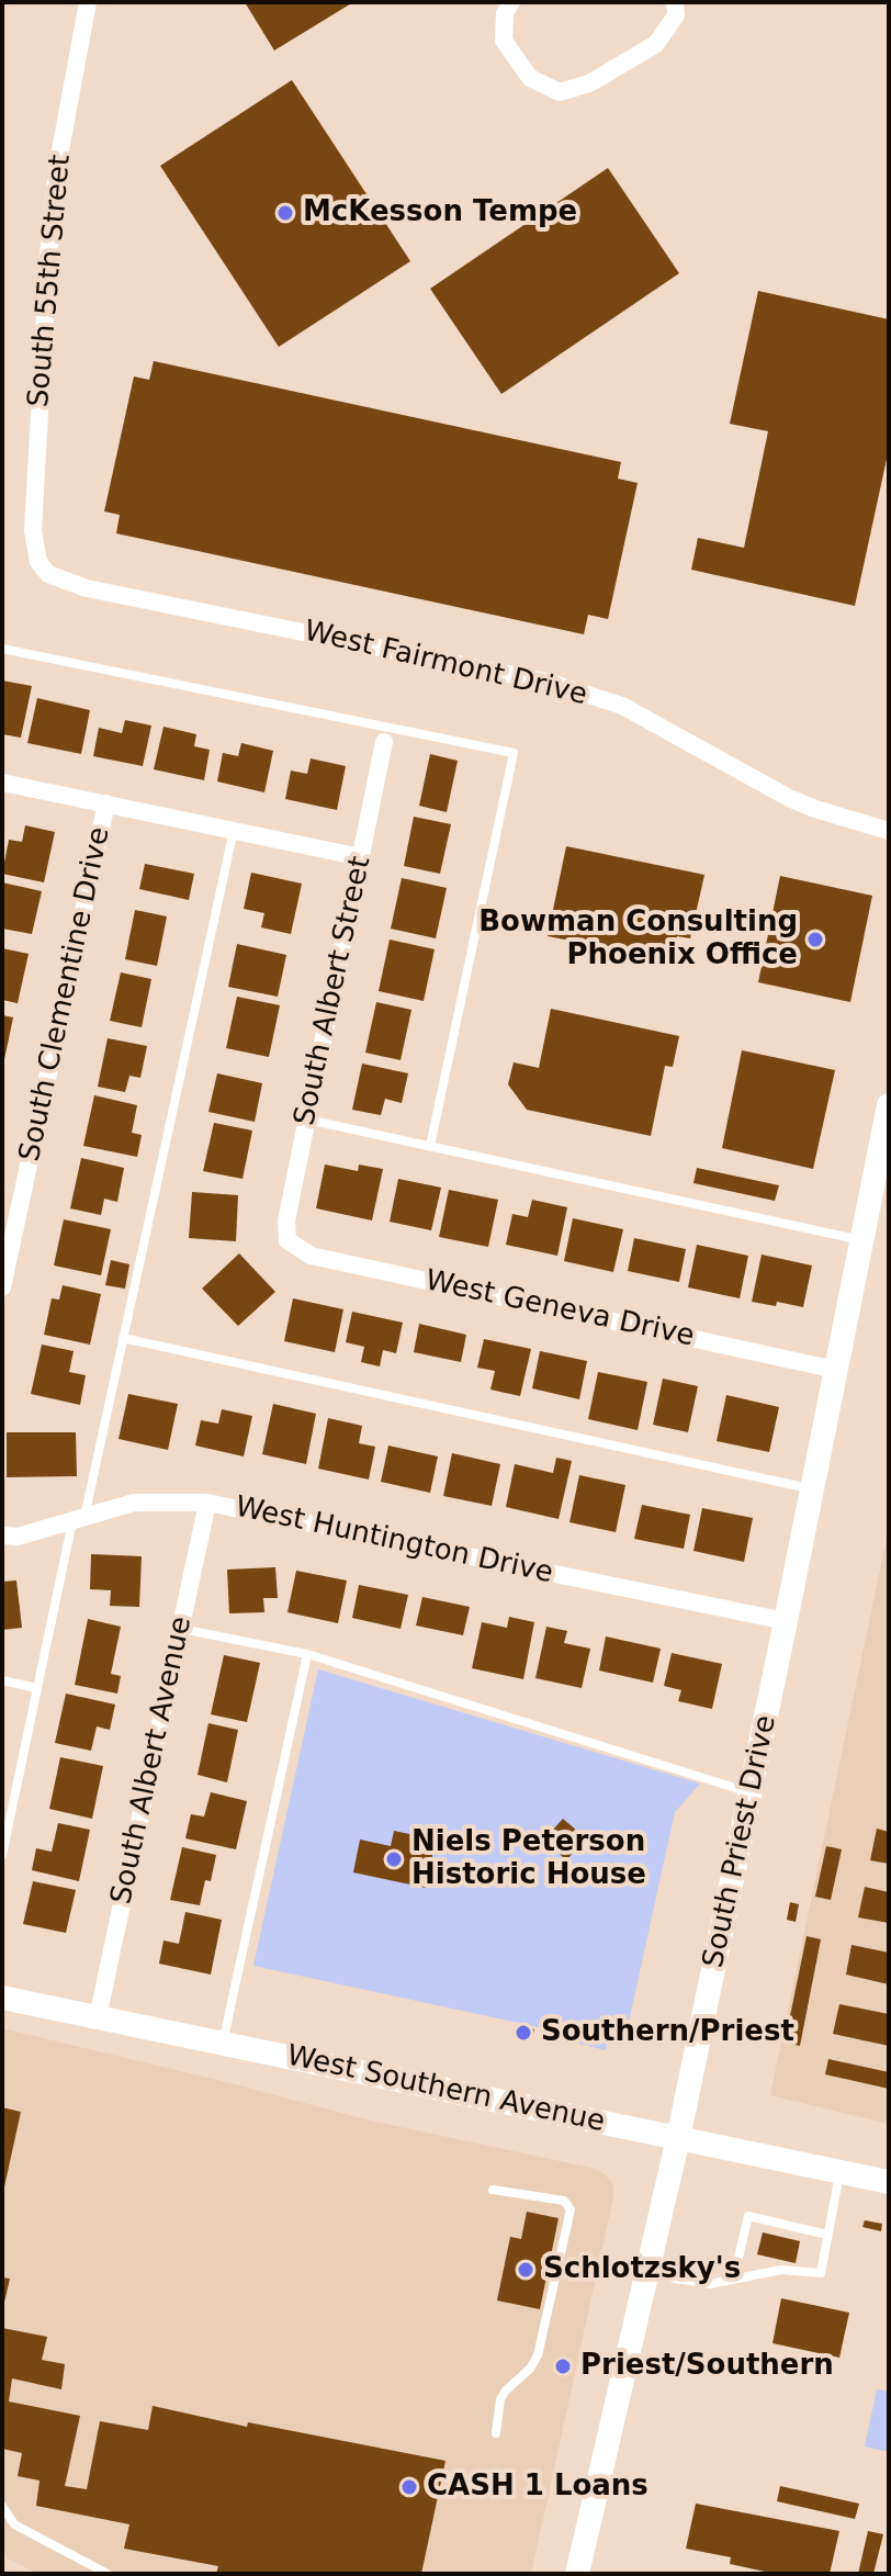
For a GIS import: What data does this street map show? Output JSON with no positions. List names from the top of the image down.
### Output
{
  "streets": {
    "main road": ["South Priest Drive", "West Southern Avenue"],
    "street": [
      "South 55th Street",
      "West Fairmont Drive",
      "South Albert Street",
      "South Clementine Drive",
      "West Geneva Drive",
      "West Huntington Drive",
      "South Albert Avenue"
    ]
  },
  "crossings": [
    ["South 55th Street", "West Fairmont Drive"],
    ["South Albert Street", "West Geneva Drive"],
    ["West Geneva Drive", "South Priest Drive"],
    ["West Huntington Drive", "South Albert Avenue"],
    ["West Huntington Drive", "South Priest Drive"],
    ["South Albert Avenue", "West Southern Avenue"],
    ["South Priest Drive", "West Southern Avenue"]
  ],
  "places": [
    "McKesson Tempe",
    "Bowman Consulting Phoenix Office",
    "Niels Peterson Historic House",
    "Southern/Priest",
    "Schlotzsky's",
    "Priest/Southern",
    "CASH 1 Loans"
  ]
}
